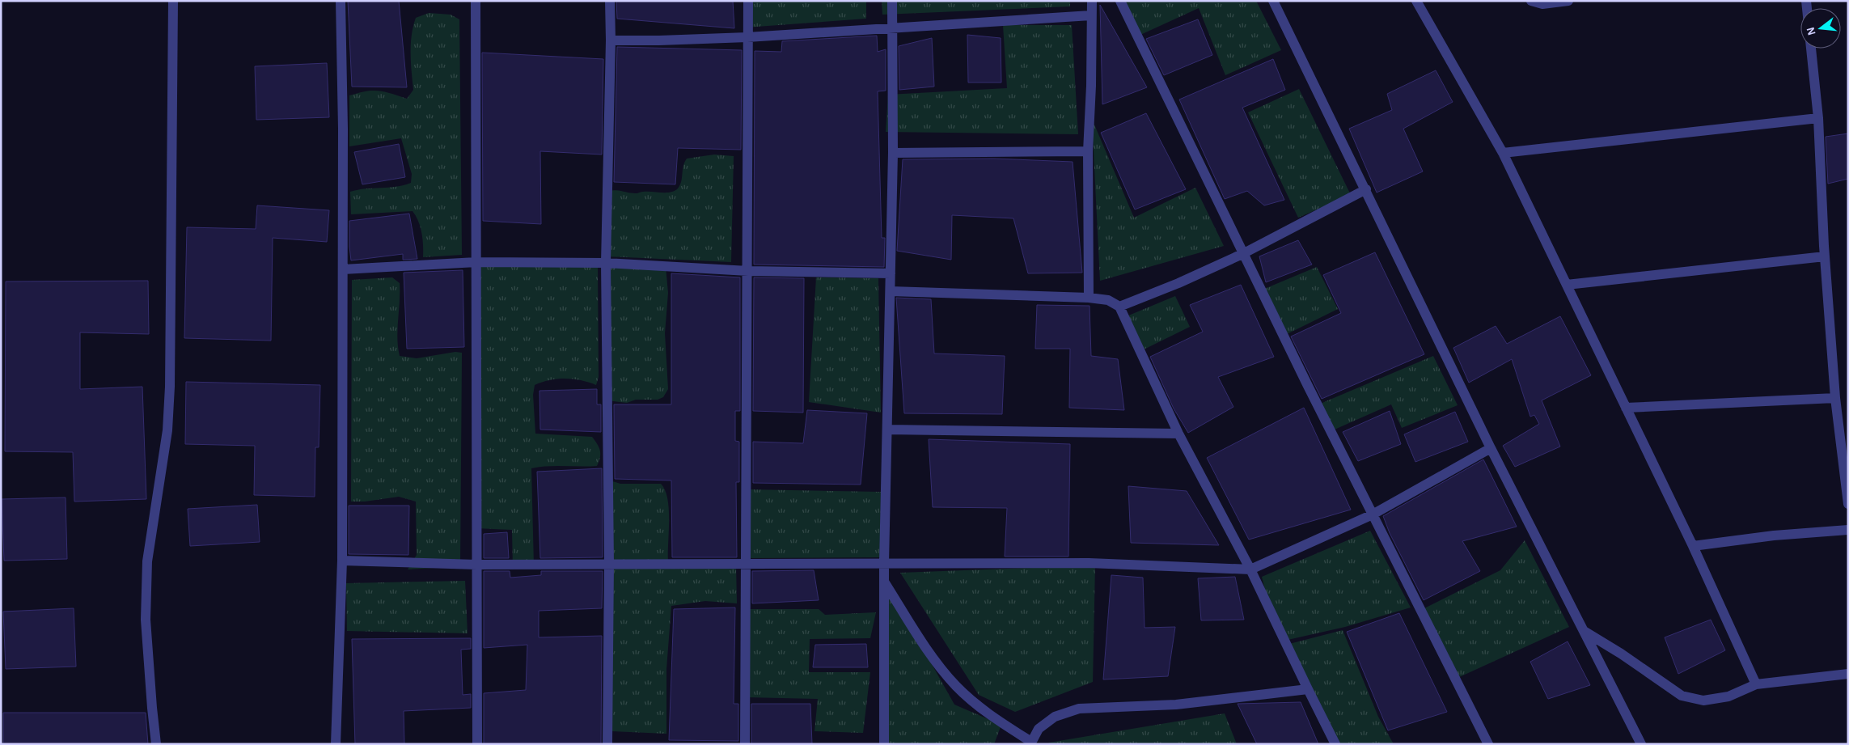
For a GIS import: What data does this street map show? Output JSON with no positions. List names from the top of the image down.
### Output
{
  "north": "left"
}
